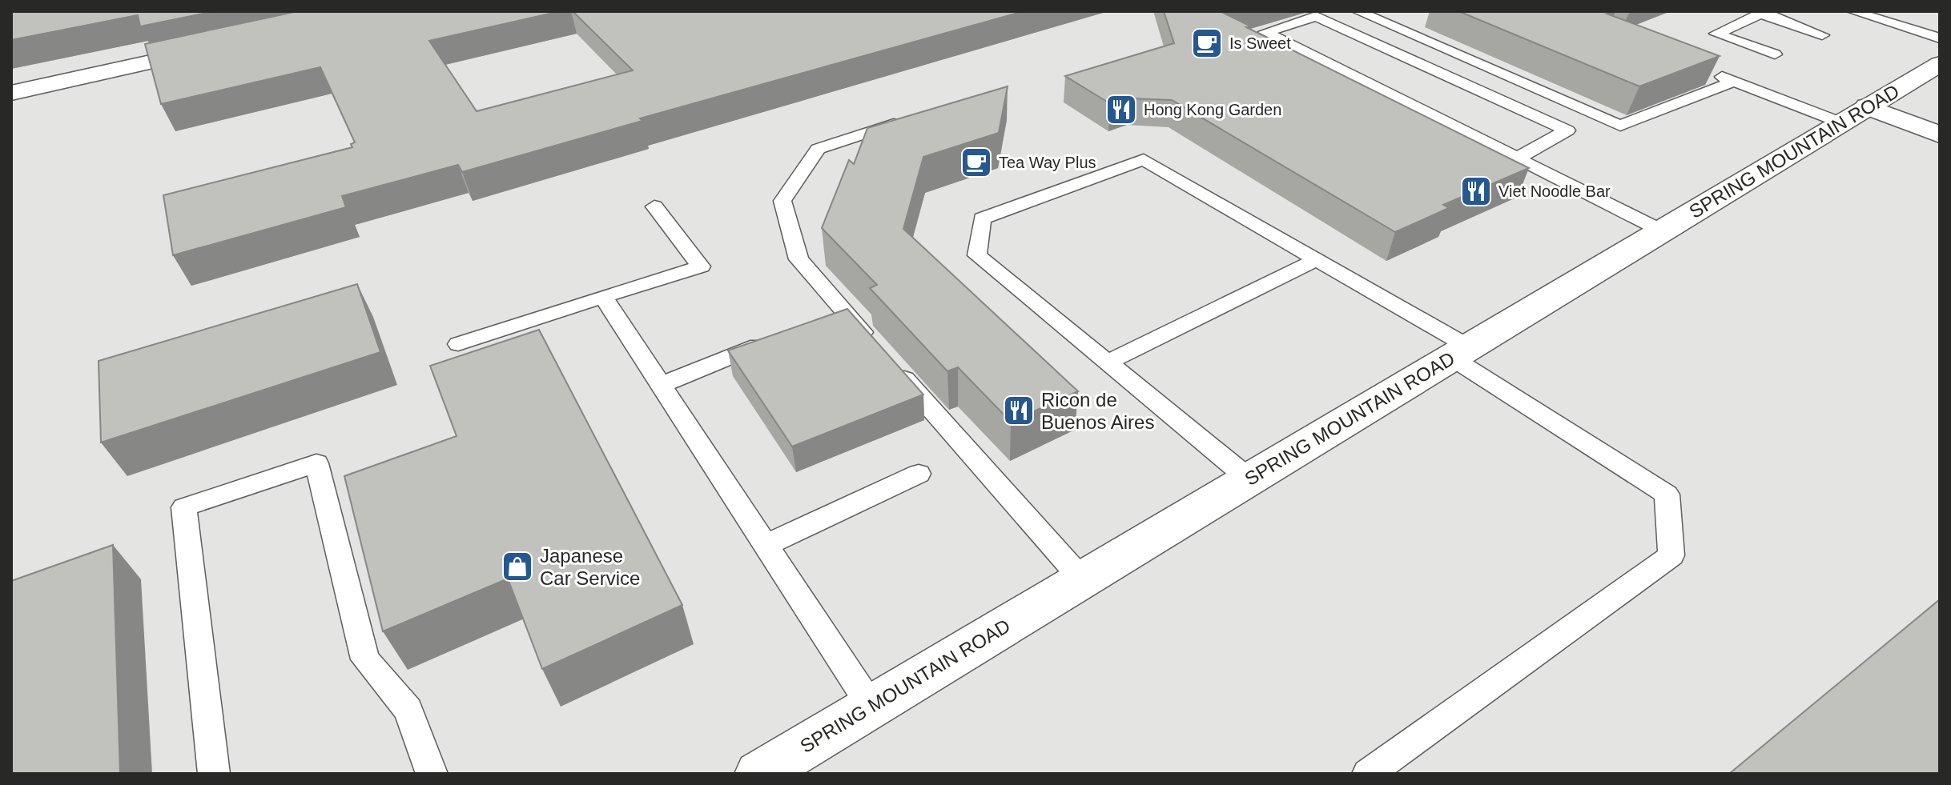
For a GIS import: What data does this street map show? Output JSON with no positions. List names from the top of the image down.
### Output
{
  "streets": {
    "main road": ["SPRING MOUNTAIN ROAD"]
  },
  "places": {
    "cafe": ["Is Sweet", "Tea Way Plus"],
    "restaurant": ["Hong Kong Garden", "Viet Noodle Bar", "Ricon de Buenos Aires"],
    "shop": ["Japanese Car Service"]
  }
}
